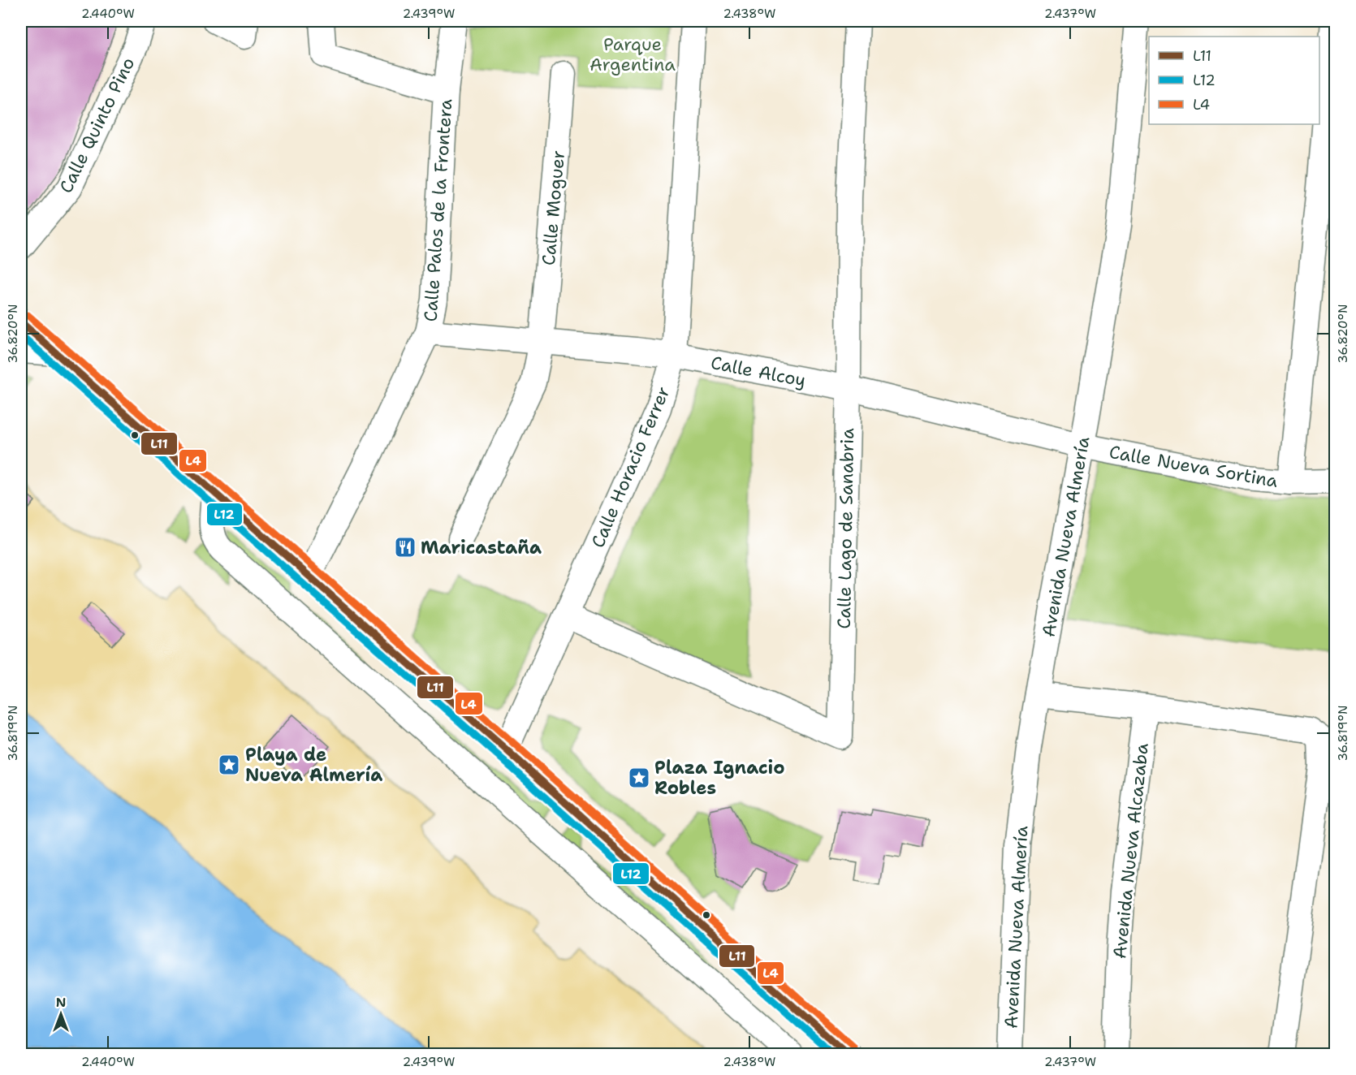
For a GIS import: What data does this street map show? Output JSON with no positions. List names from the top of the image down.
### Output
{
  "streets": {
    "street": [
      "Calle Quinto Pino",
      "Calle Moguer",
      "Calle Palos de la Frontera",
      "Calle Alcoy",
      "Calle Nueva Sortina",
      "Calle Horacio Ferrer",
      "Calle Lago de Sanabria",
      "Avenida Nueva Almería",
      "Avenida Nueva Alcazaba"
    ]
  },
  "crossings": [
    ["Calle Moguer", "Calle Alcoy"],
    ["Calle Palos de la Frontera", "Calle Alcoy"],
    ["Calle Alcoy", "Calle Nueva Sortina"],
    ["Calle Alcoy", "Calle Horacio Ferrer"],
    ["Calle Alcoy", "Calle Lago de Sanabria"],
    ["Calle Alcoy", "Avenida Nueva Almería"],
    ["Calle Nueva Sortina", "Avenida Nueva Almería"],
    ["Calle Horacio Ferrer", "Calle Lago de Sanabria"]
  ],
  "parks": ["Parque Argentina"],
  "places": {
    "restaurant": ["Maricastaña"],
    "place": ["Playa de Nueva Almería", "Plaza Ignacio Robles"]
  },
  "lines": ["transit line L4", "transit line L11", "transit line L12"],
  "legend": ["L11", "L12", "L4"],
  "north": "top",
  "coordinates": [
    "2.440°W",
    "2.439°W",
    "2.438°W",
    "2.437°W",
    "36.820°N",
    "36.819°N"
  ]
}
